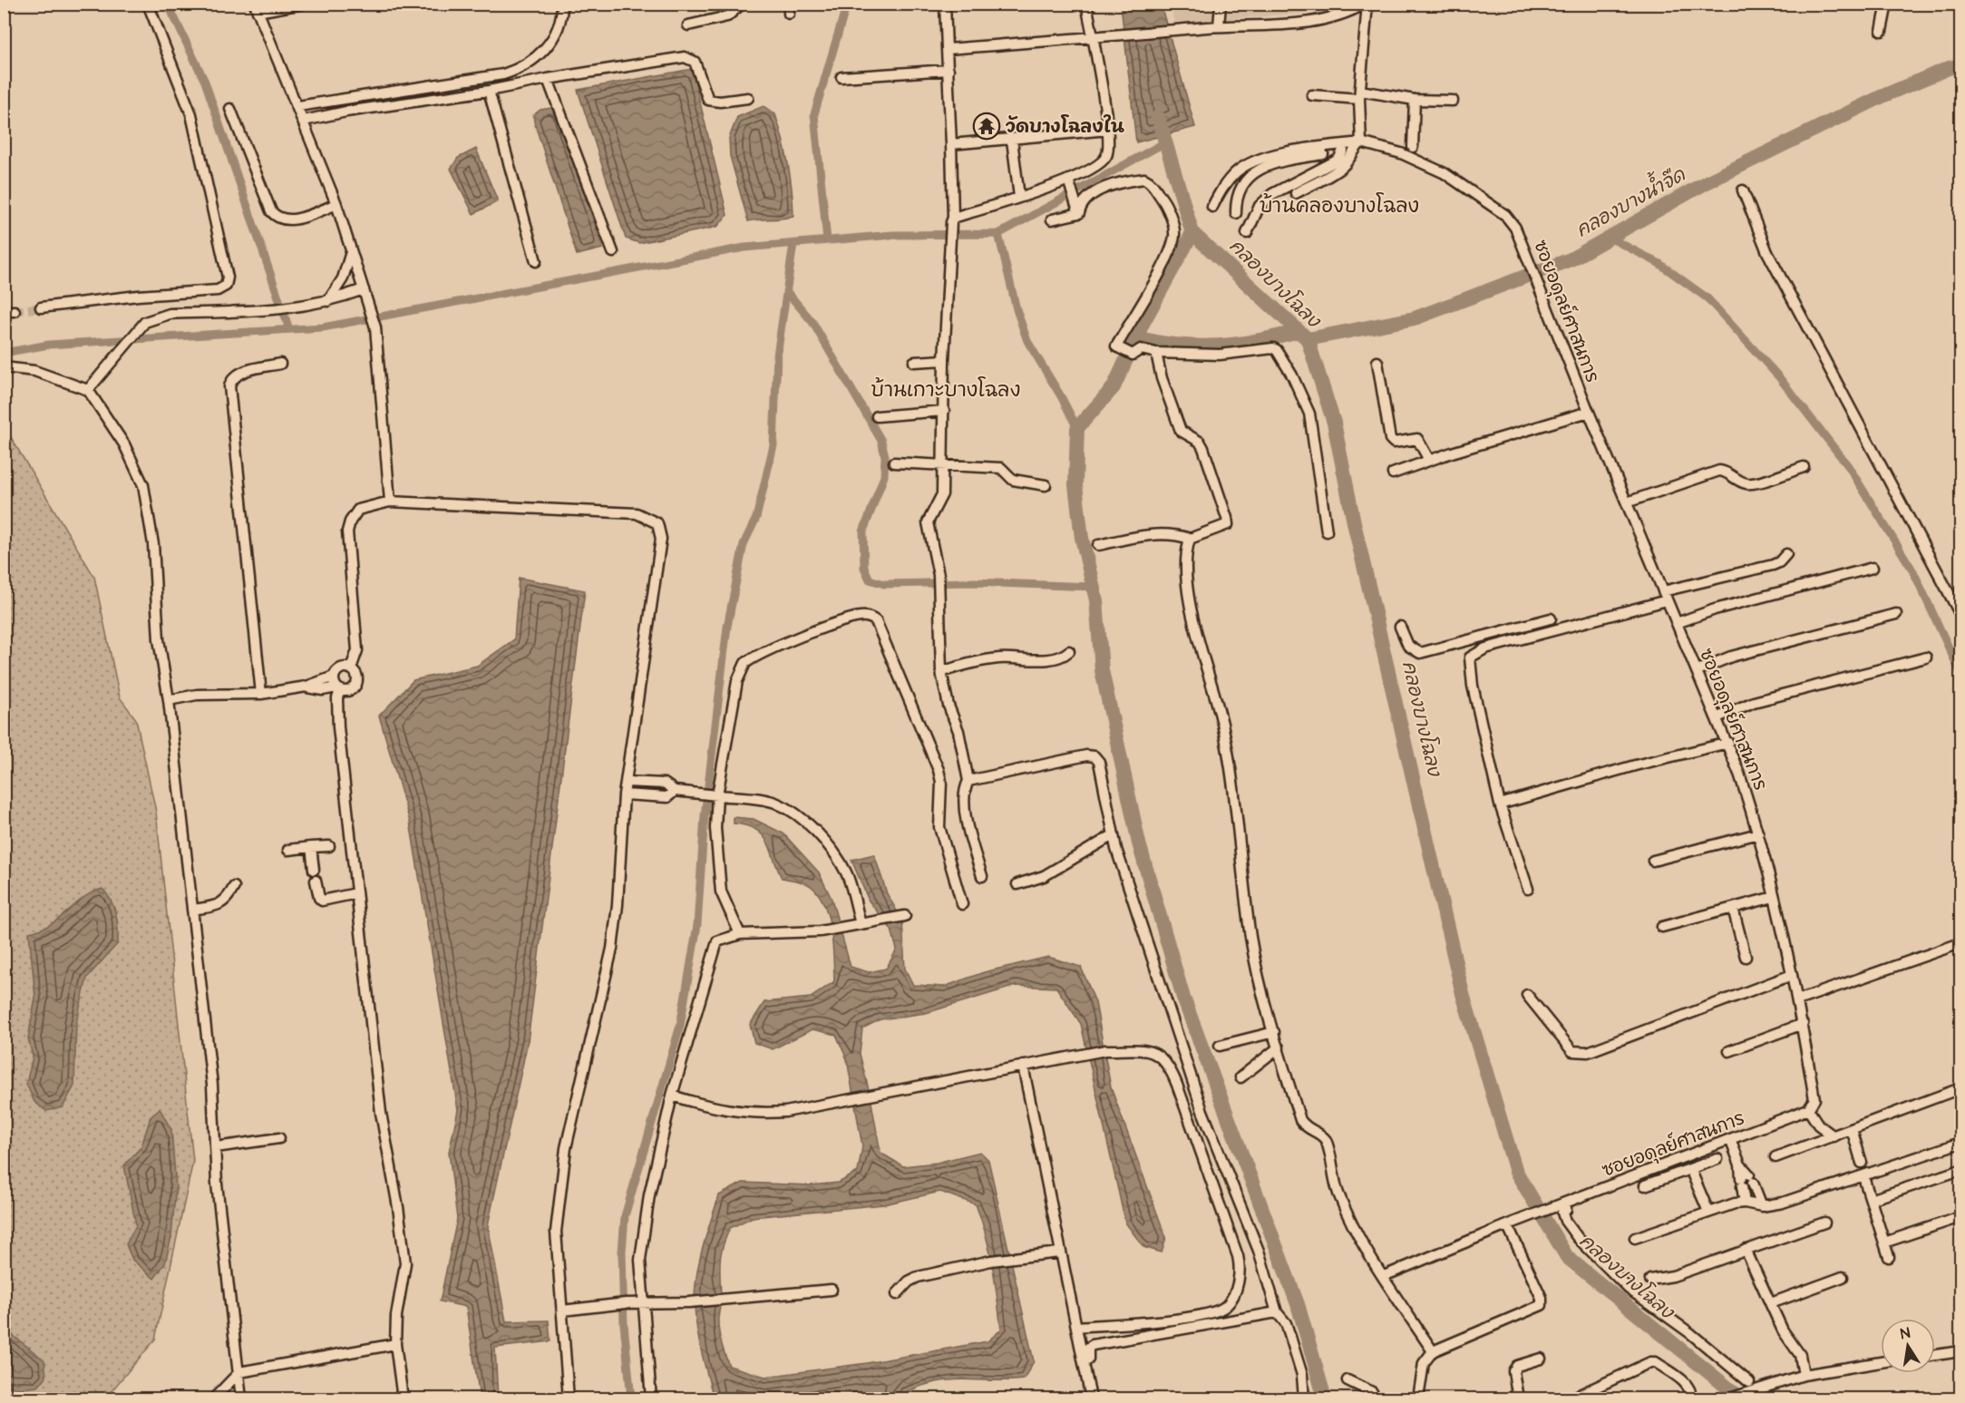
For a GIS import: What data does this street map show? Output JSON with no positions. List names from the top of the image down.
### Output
{
  "streets": {
    "street": ["ซอยอดุลย์ศาสนการ"]
  },
  "districts": ["บ้านคลองบางโฉลง", "บ้านเกาะบางโฉลง"],
  "water": ["คลองบางน้ำจืด", "คลองบางโฉลง"],
  "places": {
    "temple": ["วัดบางโฉลงใน"]
  },
  "north": "top"
}
